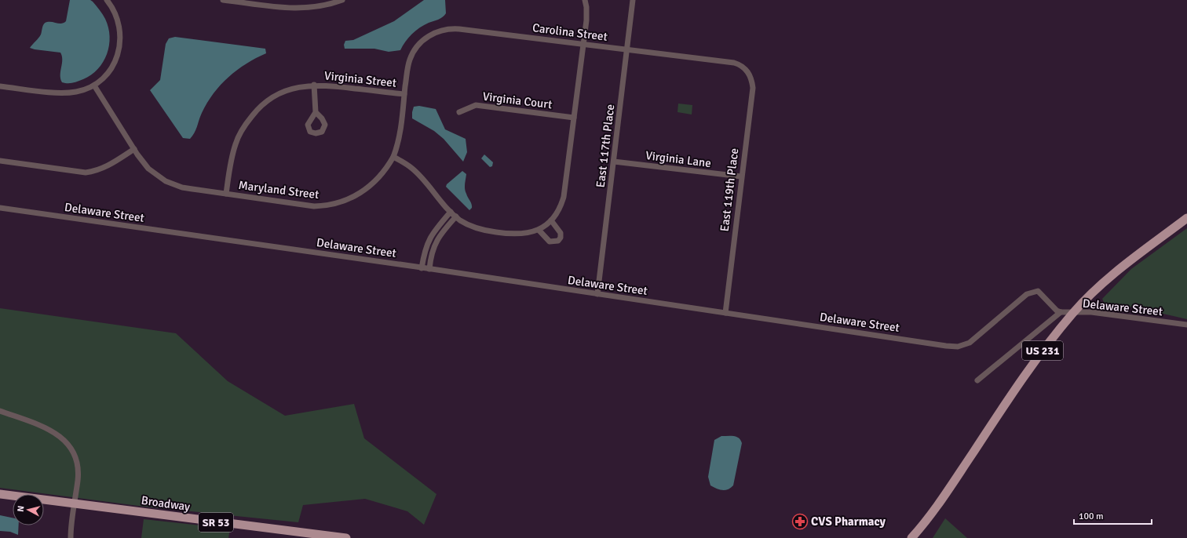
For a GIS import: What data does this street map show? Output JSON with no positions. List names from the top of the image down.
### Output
{
  "streets": {
    "main road": ["US 231", "Broadway", "SR 53"],
    "street": [
      "Carolina Street",
      "Virginia Street",
      "Virginia Court",
      "East 117th Place",
      "Virginia Lane",
      "Maryland Street",
      "East 119th Place",
      "Delaware Street"
    ]
  },
  "crossings": [
    ["Carolina Street", "Virginia Street"],
    ["Carolina Street", "East 117th Place"],
    ["Carolina Street", "Maryland Street"],
    ["Carolina Street", "East 119th Place"],
    ["Virginia Street", "Maryland Street"],
    ["East 117th Place", "Virginia Lane"],
    ["East 117th Place", "Delaware Street"],
    ["Virginia Lane", "East 119th Place"],
    ["East 119th Place", "Delaware Street"],
    ["Delaware Street", "US 231"]
  ],
  "places": {
    "pharmacy": ["CVS Pharmacy"]
  },
  "scale_bar": "100 m",
  "north": "left"
}
